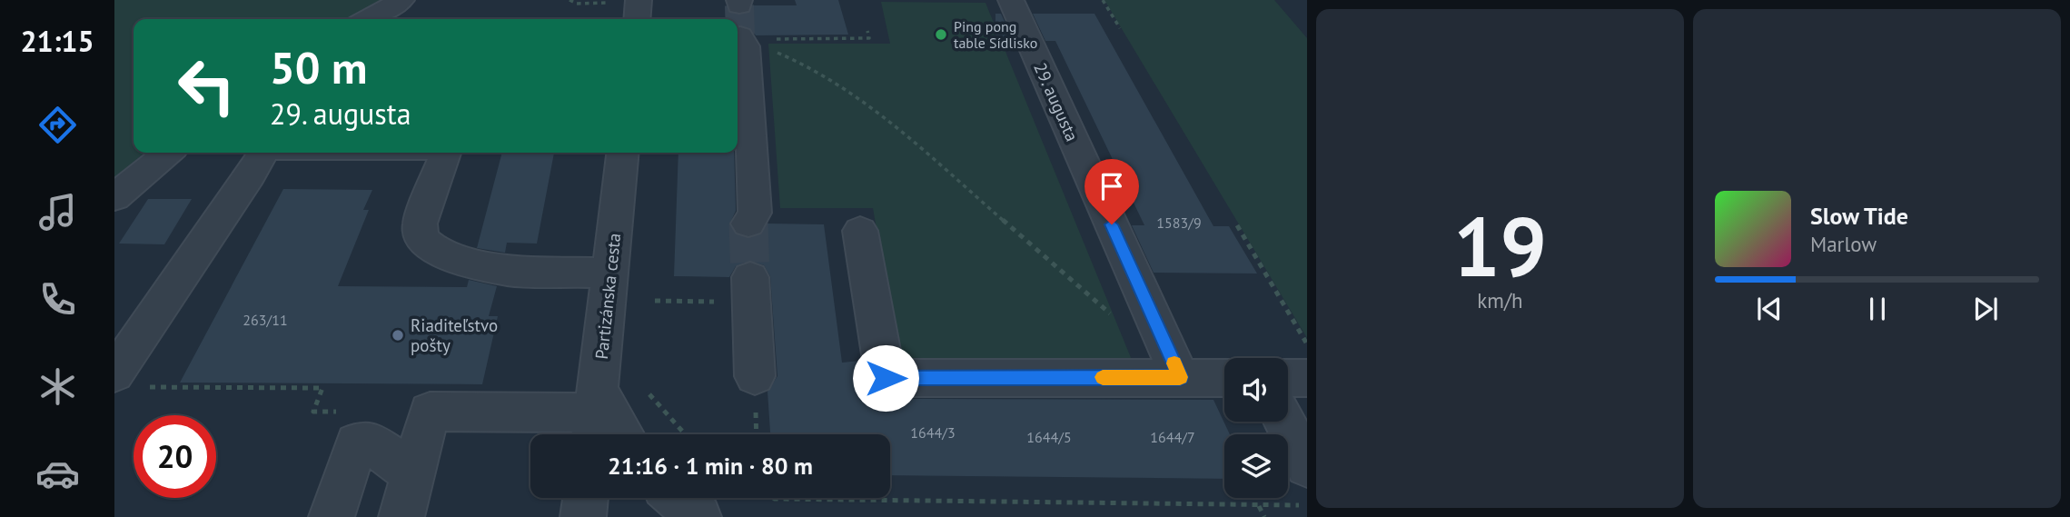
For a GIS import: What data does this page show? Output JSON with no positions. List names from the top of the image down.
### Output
{
  "streets": {
    "street": ["29. augusta", "Partizánska cesta"]
  },
  "places": ["Ping pong table Sídlisko", "Riaditeľstvo pošty"],
  "house_numbers": [
    "1583/9",
    "263/11",
    "1644/3",
    "1644/5",
    "1644/7"
  ],
  "page": {
    "tabs": "21:15",
    "tile": ["19", "km/h"],
    "turn": ["50 m", "29. augusta"],
    "song": ["Slow Tide", "Marlow"],
    "limit": "20",
    "trip": "21:16 · 1 min · 80 m"
  }
}
